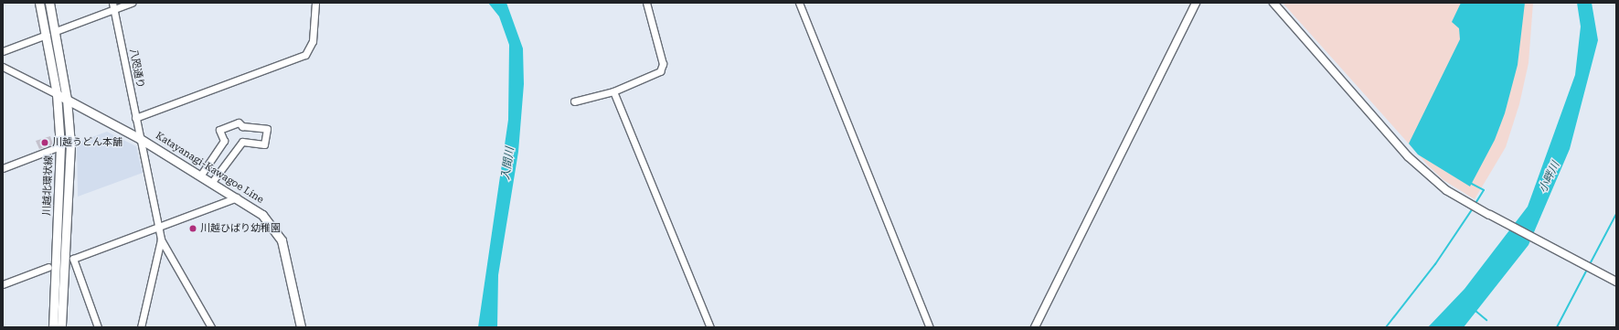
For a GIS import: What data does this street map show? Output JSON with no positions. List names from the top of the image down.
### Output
{
  "streets": {
    "main road": ["Katayanagi-Kawagoe Line", "川越北環状線"],
    "street": ["八咫通り"]
  },
  "crossings": [
    ["八咫通り", "Katayanagi-Kawagoe Line"],
    ["Katayanagi-Kawagoe Line", "川越北環状線"]
  ],
  "water": ["入間川", "小畔川"],
  "places": ["川越うどん本舗", "川越ひばり幼稚園"]
}
